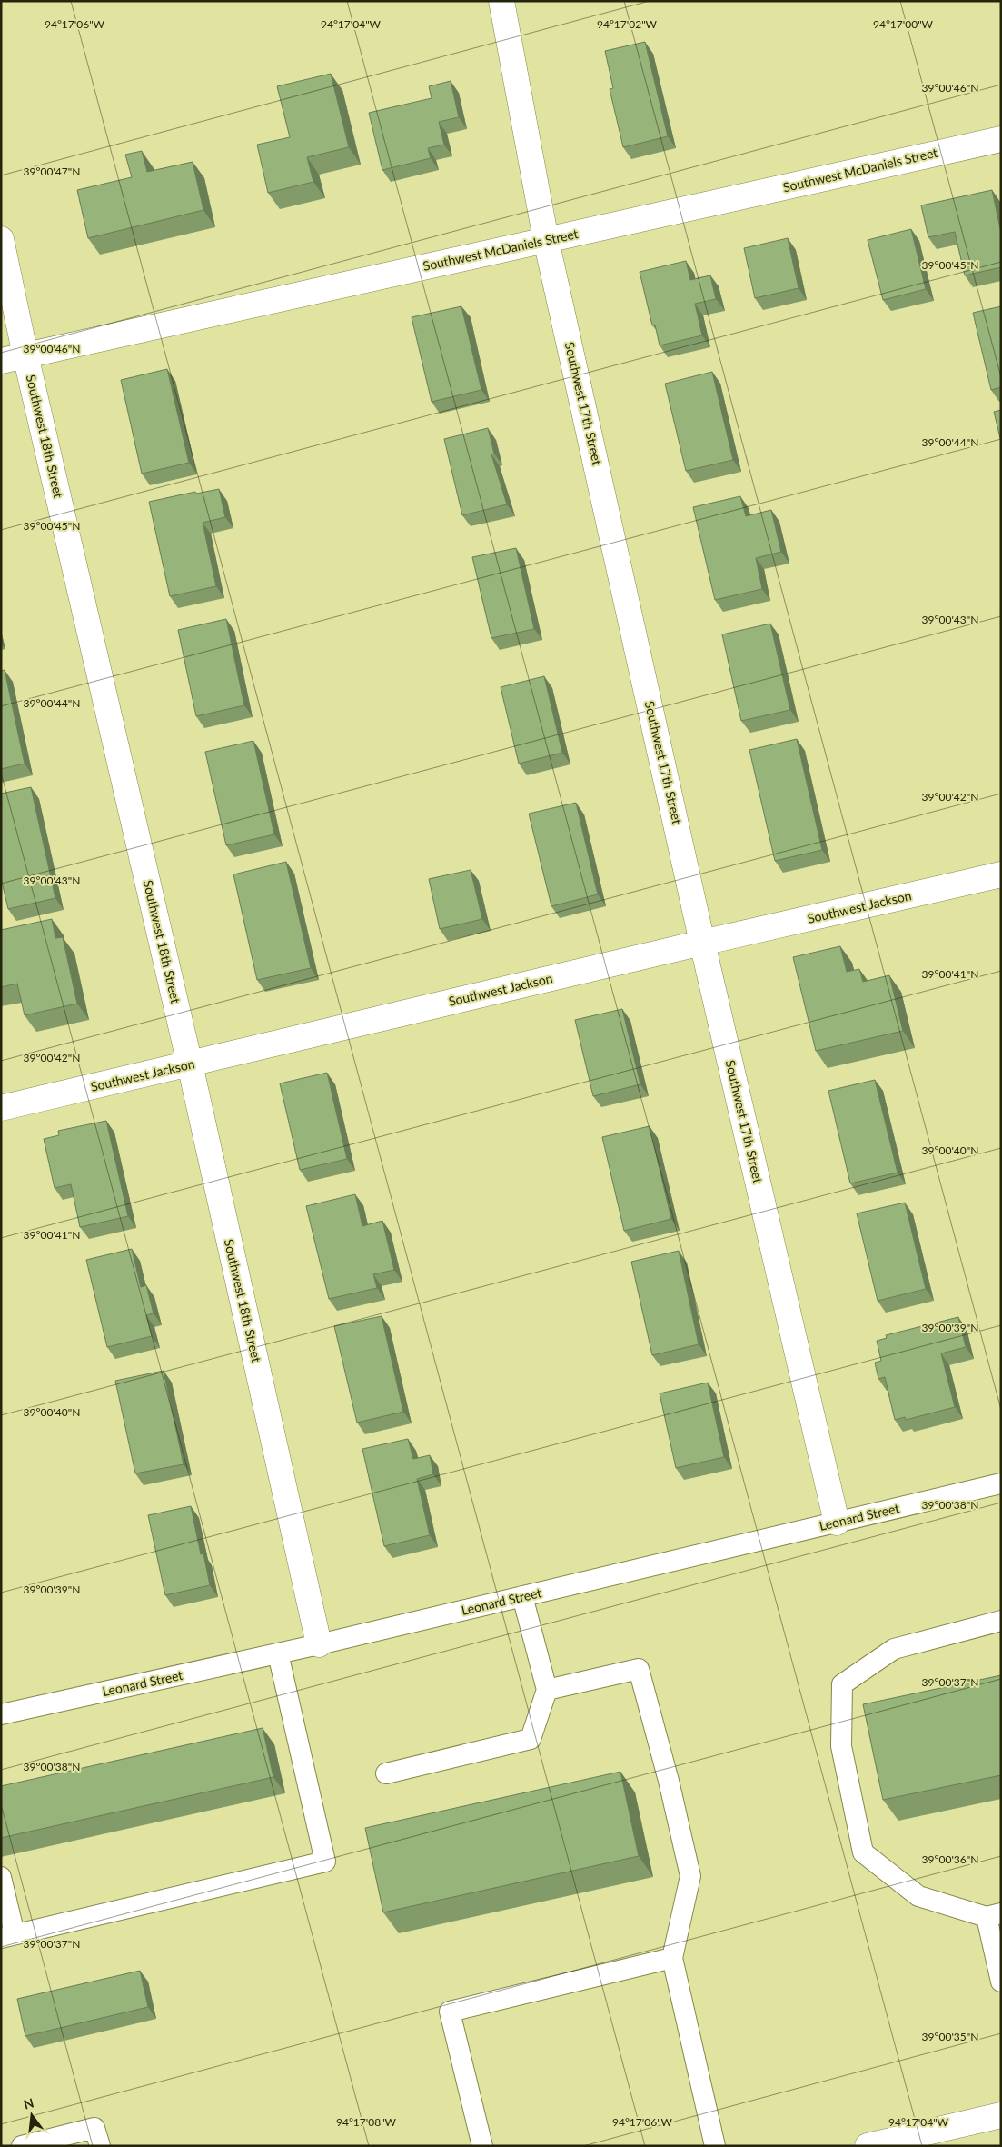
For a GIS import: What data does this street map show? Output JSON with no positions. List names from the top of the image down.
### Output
{
  "streets": {
    "street": [
      "Southwest McDaniels Street",
      "Southwest 17th Street",
      "Southwest 18th Street",
      "Southwest Jackson"
    ],
    "lane": ["Leonard Street"]
  },
  "crossings": [
    ["Southwest McDaniels Street", "Southwest 17th Street"],
    ["Southwest McDaniels Street", "Southwest 18th Street"],
    ["Southwest 17th Street", "Southwest Jackson"],
    ["Southwest 17th Street", "Leonard Street"],
    ["Southwest 18th Street", "Southwest Jackson"],
    ["Southwest 18th Street", "Leonard Street"]
  ],
  "north": "top",
  "coordinates": [
    "94°17'06\"W",
    "94°17'04\"W",
    "94°17'02\"W",
    "94°17'00\"W",
    "39°00'46\"N",
    "39°00'47\"N",
    "39°00'45\"N",
    "39°00'44\"N",
    "39°00'43\"N",
    "39°00'42\"N",
    "39°00'41\"N",
    "39°00'40\"N",
    "39°00'39\"N",
    "39°00'38\"N",
    "39°00'37\"N",
    "39°00'36\"N",
    "39°00'35\"N",
    "94°17'08\"W"
  ]
}
